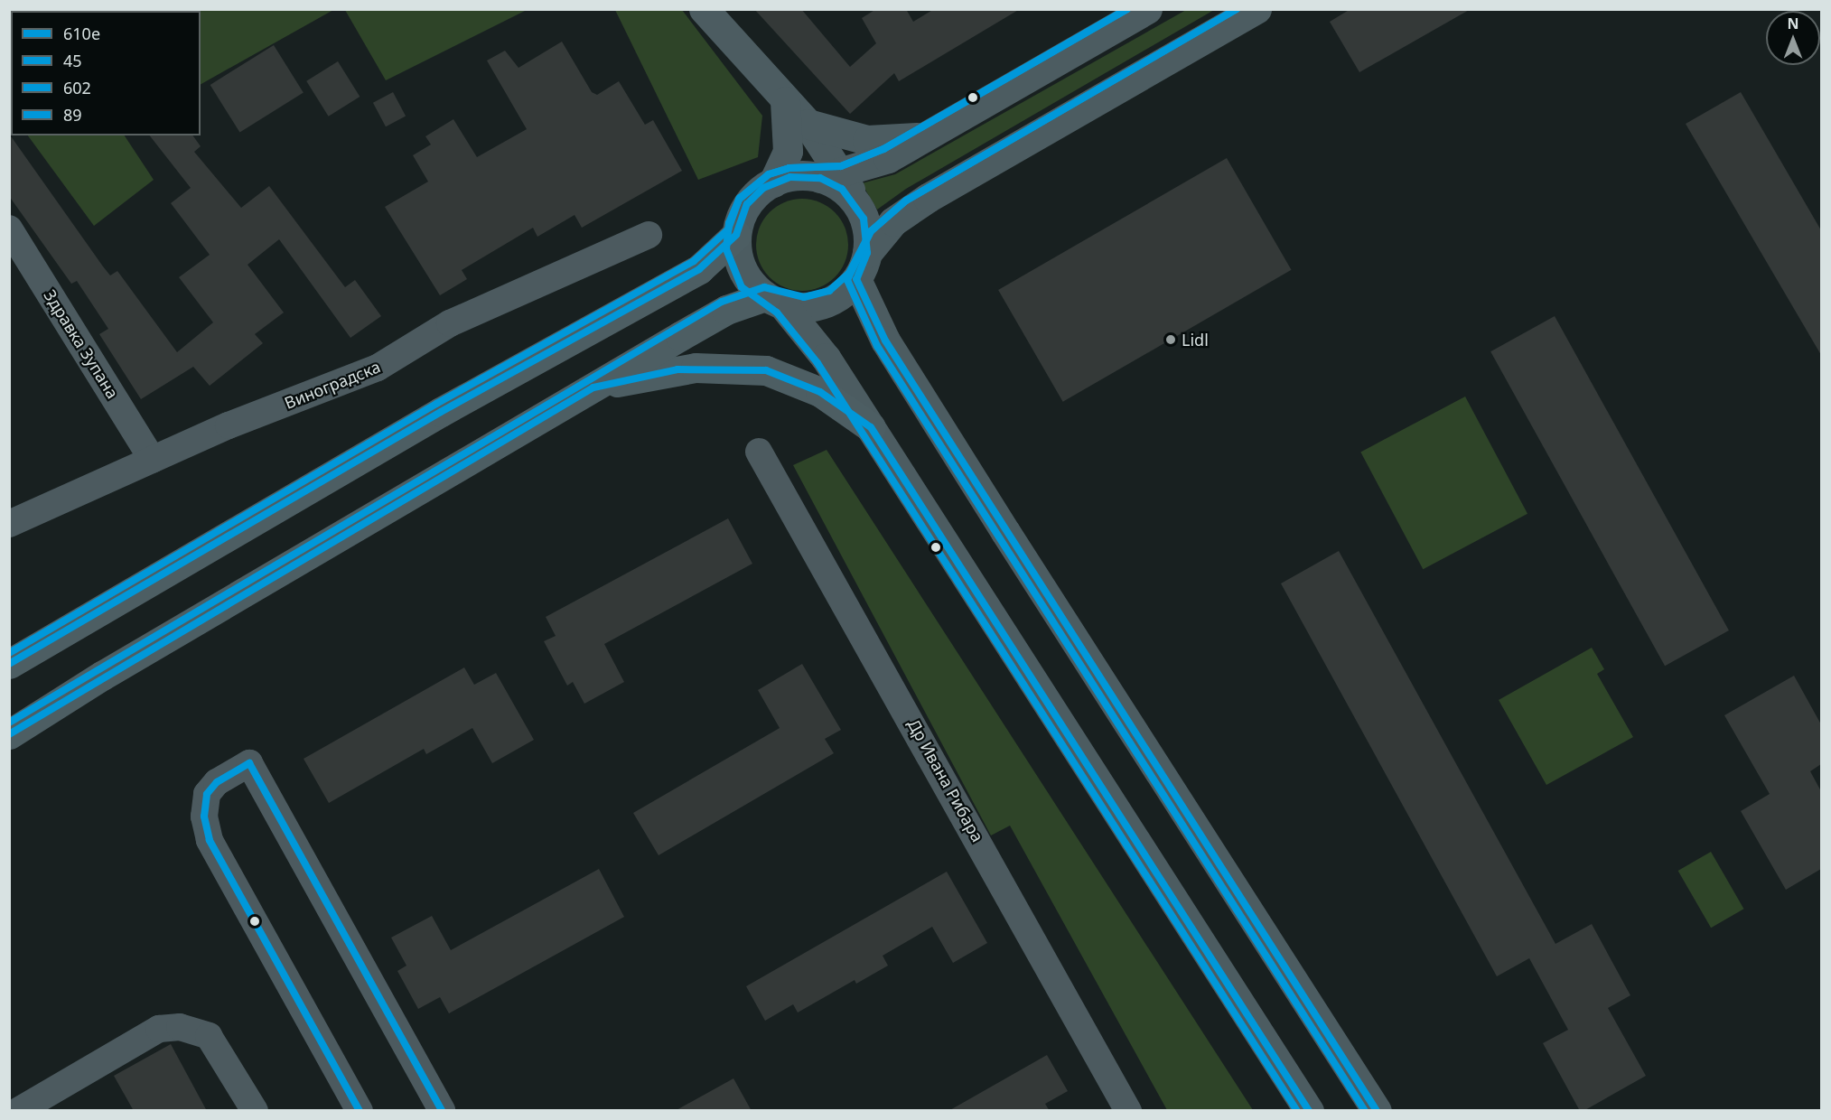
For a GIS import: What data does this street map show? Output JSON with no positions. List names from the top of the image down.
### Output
{
  "streets": {
    "street": ["Здравка Зупана", "Виноградска", "Др Ивана Рибара"]
  },
  "crossings": [
    ["Здравка Зупана", "Виноградска"]
  ],
  "places": ["Lidl"],
  "lines": [
    "transit line 45",
    "transit line 602",
    "transit line 610e",
    "transit line 89"
  ],
  "legend": [
    "610e",
    "45",
    "602",
    "89"
  ],
  "north": "top"
}
